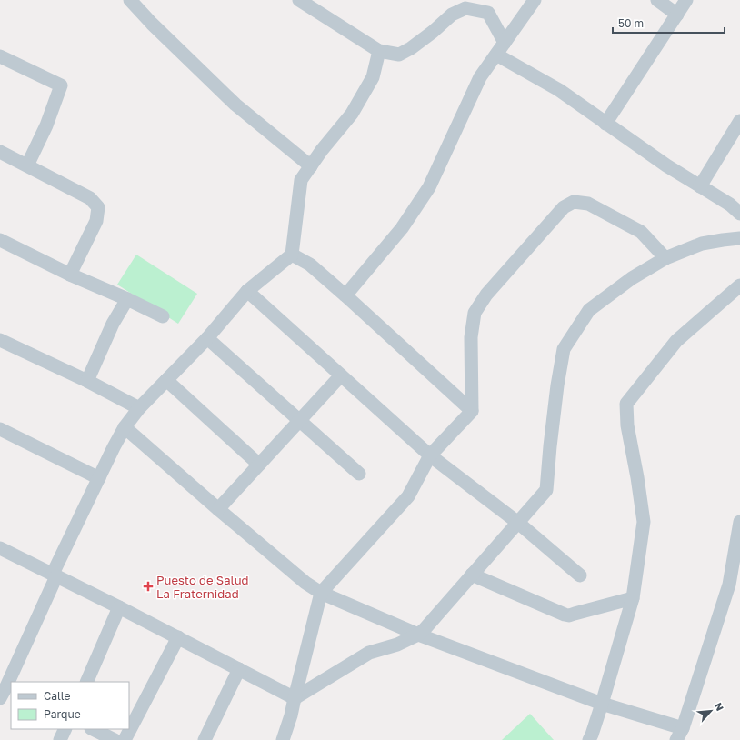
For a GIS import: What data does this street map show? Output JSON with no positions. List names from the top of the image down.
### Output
{
  "places": {
    "health": ["Puesto de Salud La Fraternidad"]
  },
  "legend": ["Calle", "Parque"],
  "scale_bar": "50 m",
  "north": "top right"
}
